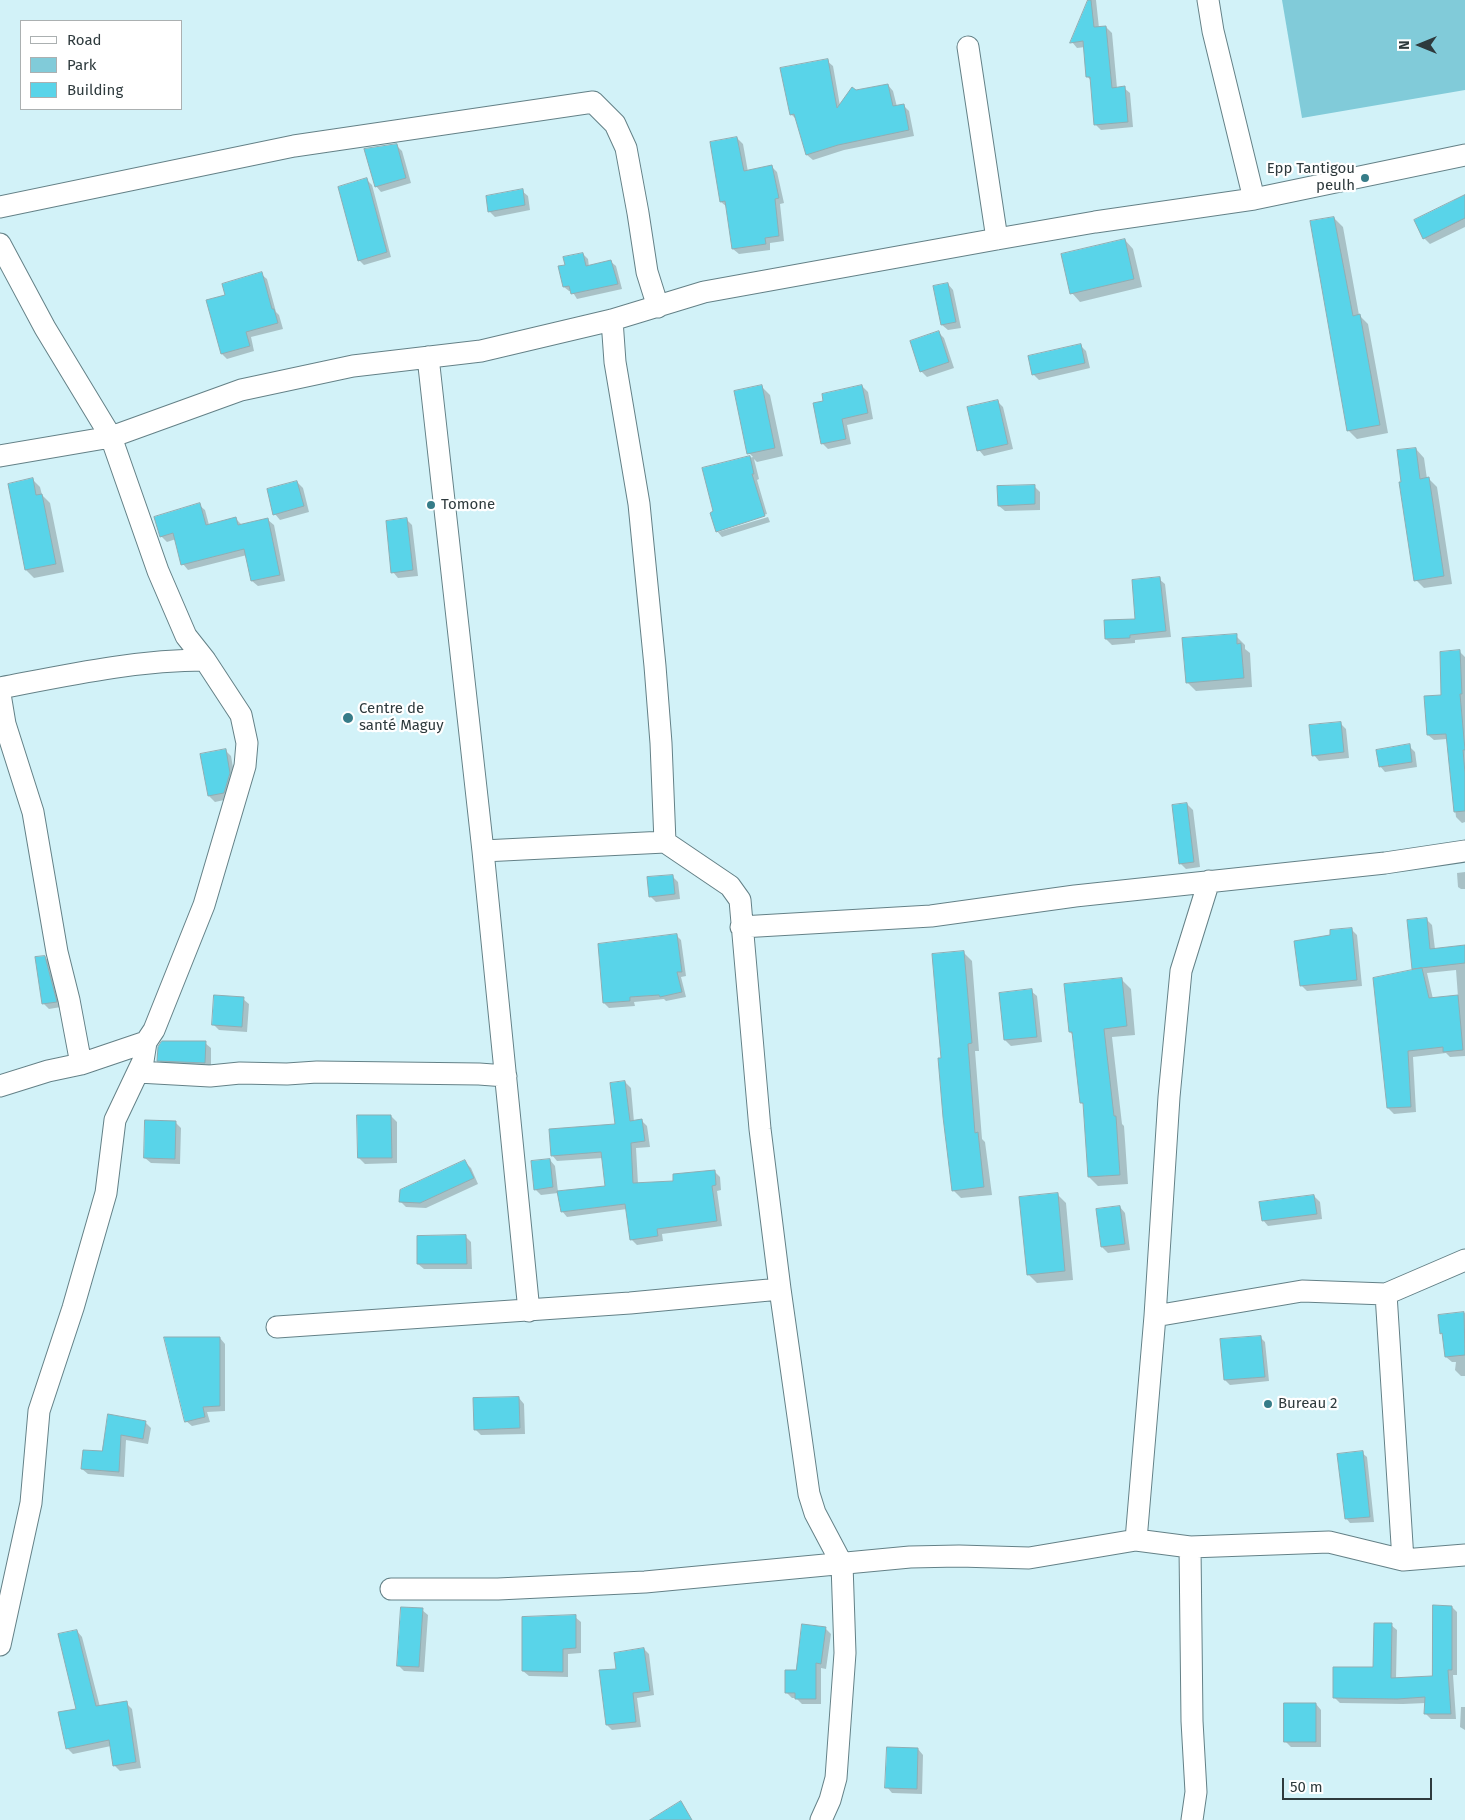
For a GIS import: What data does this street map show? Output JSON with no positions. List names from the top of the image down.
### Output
{
  "places": [
    "Epp Tantigou peulh",
    "Tomone",
    "Centre de santé Maguy",
    "Bureau 2"
  ],
  "legend": ["Road", "Park", "Building"],
  "scale_bar": "50 m",
  "north": "left"
}
